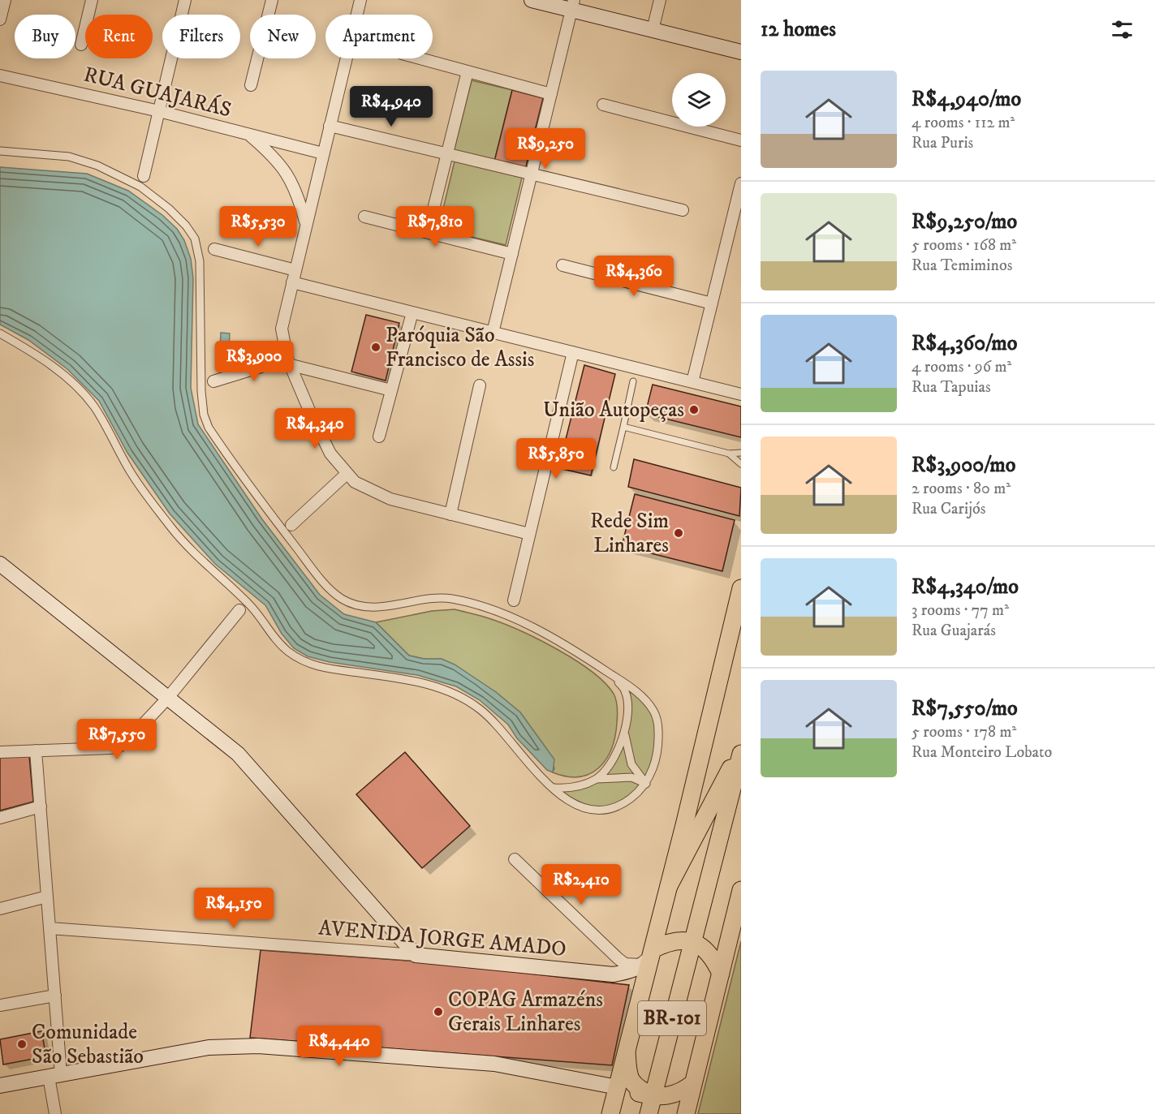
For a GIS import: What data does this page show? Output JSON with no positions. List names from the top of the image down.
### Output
{
  "streets": {
    "main road": ["AVENIDA JORGE AMADO", "BR-101"],
    "street": ["RUA GUAJARÁS"]
  },
  "places": [
    "Paróquia São Francisco de Assis",
    "União Autopeças",
    "Rede Sim Linhares",
    "COPAG Armazéns Gerais Linhares",
    "Comunidade São Sebastião"
  ],
  "page": {
    "heading": "12 homes",
    "chip": [
      "Buy",
      "Rent",
      "Filters",
      "New",
      "Apartment"
    ],
    "list": [
      {
        "name": "R$4,940/mo",
        "note": "4 rooms · 112 m² · Rua Puris"
      },
      {
        "name": "R$9,250/mo",
        "note": "5 rooms · 168 m² · Rua Temiminos"
      },
      {
        "name": "R$4,360/mo",
        "note": "4 rooms · 96 m² · Rua Tapuias"
      },
      {
        "name": "R$3,900/mo",
        "note": "2 rooms · 80 m² · Rua Carijós"
      },
      {
        "name": "R$4,340/mo",
        "note": "3 rooms · 77 m² · Rua Guajarás"
      },
      {
        "name": "R$7,550/mo",
        "note": "5 rooms · 178 m² · Rua Monteiro Lobato"
      }
    ],
    "price": [
      "R$4,940",
      "R$9,250",
      "R$5,530",
      "R$7,810",
      "R$4,360",
      "R$3,900",
      "R$4,340",
      "R$5,850",
      "R$7,550",
      "R$2,410",
      "R$4,150",
      "R$4,440"
    ]
  }
}
